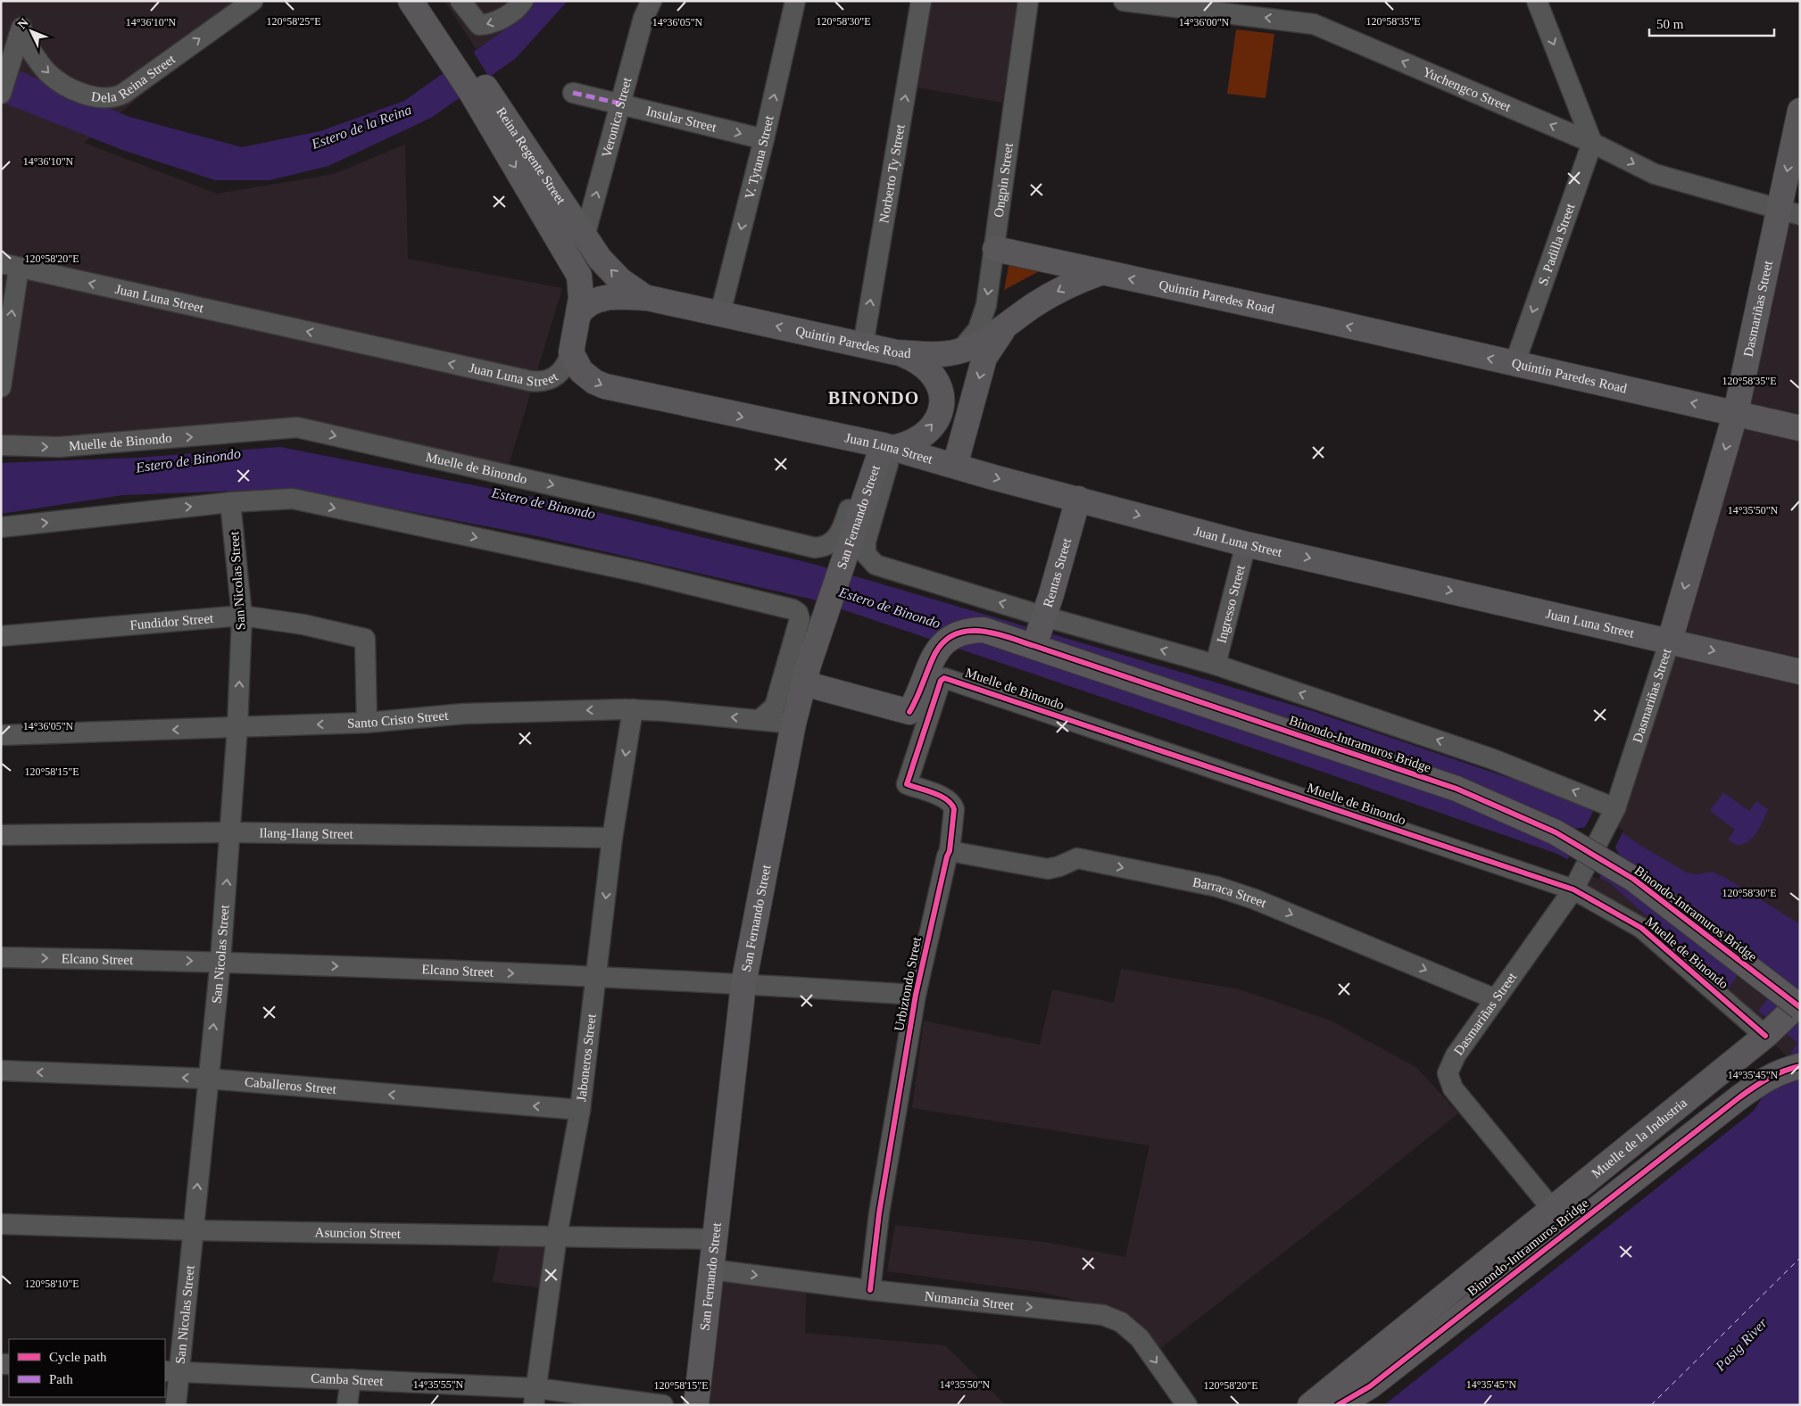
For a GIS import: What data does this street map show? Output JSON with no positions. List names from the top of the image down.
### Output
{
  "streets": {
    "street": [
      "Dela Reina Street",
      "Yuchengco Street",
      "Veronica Street",
      "Insular Street",
      "Reina Regente Street",
      "V. Tytana Street",
      "Norberto Ty Street",
      "Ongpin Street",
      "S. Padilla Street",
      "Quintin Paredes Road",
      "Juan Luna Street",
      "Dasmariñas Street",
      "Muelle de Binondo",
      "San Fernando Street",
      "Rentas Street",
      "San Nicolas Street",
      "Ingresso Street",
      "Fundidor Street",
      "Santo Cristo Street",
      "Binondo-Intramuros Bridge",
      "Ilang-Ilang Street",
      "Barraca Street",
      "Elcano Street",
      "Urbiztondo Street",
      "Jaboneros Street",
      "Caballeros Street",
      "Muelle de la Industria",
      "Asuncion Street",
      "Numancia Street",
      "Camba Street"
    ]
  },
  "crossings": [
    ["Yuchengco Street", "S. Padilla Street"],
    ["Yuchengco Street", "Dasmariñas Street"],
    ["Veronica Street", "Insular Street"],
    ["Veronica Street", "Reina Regente Street"],
    ["Insular Street", "V. Tytana Street"],
    ["Reina Regente Street", "Quintin Paredes Road"],
    ["V. Tytana Street", "Quintin Paredes Road"],
    ["Norberto Ty Street", "Quintin Paredes Road"],
    ["Ongpin Street", "Quintin Paredes Road"],
    ["S. Padilla Street", "Quintin Paredes Road"],
    ["Quintin Paredes Road", "Dasmariñas Street"],
    ["Juan Luna Street", "Dasmariñas Street"],
    ["Juan Luna Street", "Muelle de Binondo"],
    ["Juan Luna Street", "San Fernando Street"],
    ["Juan Luna Street", "Rentas Street"],
    ["Juan Luna Street", "Ingresso Street"],
    ["Dasmariñas Street", "Muelle de Binondo"],
    ["Dasmariñas Street", "Barraca Street"],
    ["Dasmariñas Street", "Muelle de la Industria"],
    ["Muelle de Binondo", "San Fernando Street"],
    ["Muelle de Binondo", "Binondo-Intramuros Bridge"],
    ["Muelle de Binondo", "Urbiztondo Street"],
    ["Muelle de Binondo", "Muelle de la Industria"],
    ["San Fernando Street", "Santo Cristo Street"],
    ["San Fernando Street", "Elcano Street"],
    ["San Fernando Street", "Asuncion Street"],
    ["San Fernando Street", "Numancia Street"],
    ["Rentas Street", "Binondo-Intramuros Bridge"],
    ["San Nicolas Street", "Fundidor Street"],
    ["San Nicolas Street", "Santo Cristo Street"],
    ["San Nicolas Street", "Ilang-Ilang Street"],
    ["San Nicolas Street", "Elcano Street"],
    ["San Nicolas Street", "Caballeros Street"],
    ["San Nicolas Street", "Asuncion Street"],
    ["San Nicolas Street", "Camba Street"],
    ["Fundidor Street", "Santo Cristo Street"],
    ["Santo Cristo Street", "Jaboneros Street"],
    ["Binondo-Intramuros Bridge", "Urbiztondo Street"],
    ["Ilang-Ilang Street", "Jaboneros Street"],
    ["Barraca Street", "Urbiztondo Street"],
    ["Elcano Street", "Urbiztondo Street"],
    ["Elcano Street", "Jaboneros Street"],
    ["Urbiztondo Street", "Numancia Street"],
    ["Jaboneros Street", "Caballeros Street"],
    ["Jaboneros Street", "Asuncion Street"],
    ["Jaboneros Street", "Camba Street"]
  ],
  "one_way": [
    "Veronica Street",
    "Insular Street",
    "Norberto Ty Street",
    "S. Padilla Street",
    "Quintin Paredes Road",
    "San Nicolas Street",
    "Santo Cristo Street",
    "Barraca Street",
    "Elcano Street",
    "Jaboneros Street",
    "Caballeros Street",
    "Numancia Street"
  ],
  "districts": ["BINONDO"],
  "water": ["Estero de la Reina", "Estero de Binondo", "Pasig River"],
  "legend": ["Cycle path", "Path"],
  "scale_bar": "50 m",
  "north": "top left",
  "coordinates": [
    "120°58'25\"E",
    "120°58'30\"E",
    "120°58'35\"E",
    "14°36'10\"N",
    "14°36'05\"N",
    "14°36'00\"N",
    "120°58'20\"E",
    "14°35'50\"N",
    "120°58'15\"E",
    "14°35'45\"N",
    "120°58'10\"E",
    "14°35'55\"N"
  ]
}
